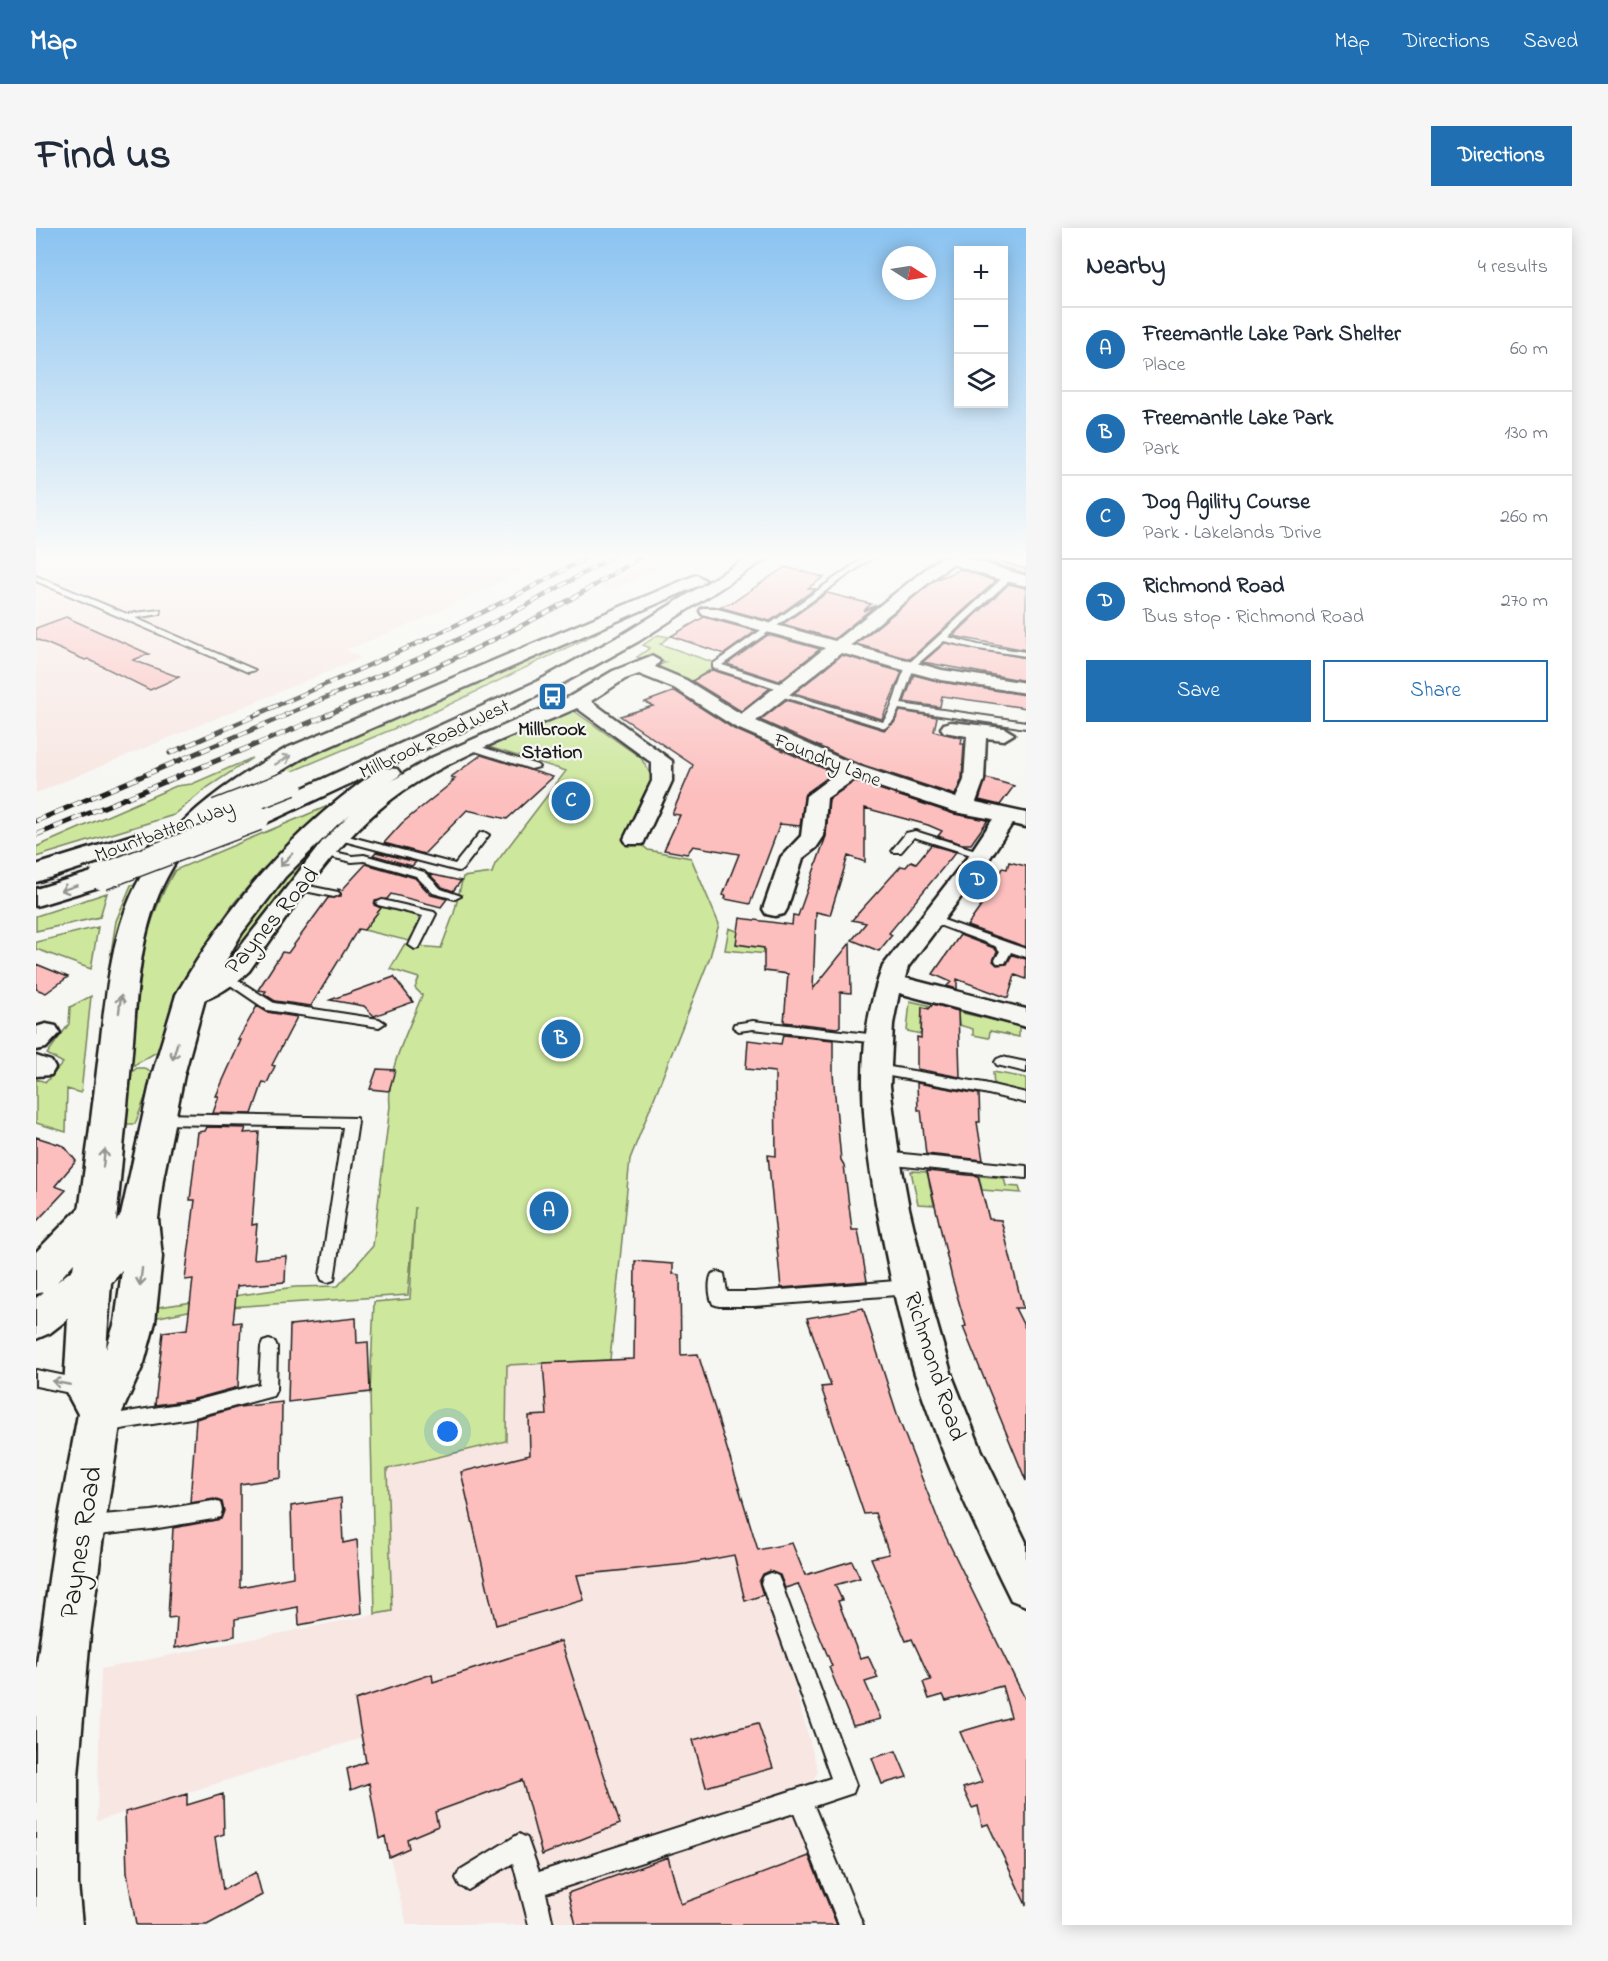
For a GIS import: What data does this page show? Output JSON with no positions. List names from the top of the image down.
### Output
{
  "streets": {
    "main road": ["Millbrook Road West", "Mountbatten Way", "Paynes Road"],
    "street": ["Foundry Lane", "Richmond Road"]
  },
  "crossings": [
    ["Millbrook Road West", "Mountbatten Way"],
    ["Foundry Lane", "Paynes Road"],
    ["Foundry Lane", "Richmond Road"]
  ],
  "places": {
    "bus stop": ["Millbrook Station"]
  },
  "north": "right",
  "page": {
    "header": "Map",
    "nav": ["Map", "Directions", "Saved"],
    "title": "Find us",
    "buttons": [
      "Directions",
      ["Save", "Share"]
    ],
    "heading": ["Nearby", "4 results"],
    "map_buttons": ["+", "−"],
    "list": [
      {
        "mark": "A",
        "name": "Freemantle Lake Park Shelter",
        "note": "Place",
        "value": "60 m"
      },
      {
        "mark": "B",
        "name": "Freemantle Lake Park",
        "note": "Park",
        "value": "130 m"
      },
      {
        "mark": "C",
        "name": "Dog Agility Course",
        "note": "Park · Lakelands Drive",
        "value": "260 m"
      },
      {
        "mark": "D",
        "name": "Richmond Road",
        "note": "Bus stop · Richmond Road",
        "value": "270 m"
      }
    ],
    "pins": [
      "C",
      "D",
      "B",
      "A"
    ]
  }
}
